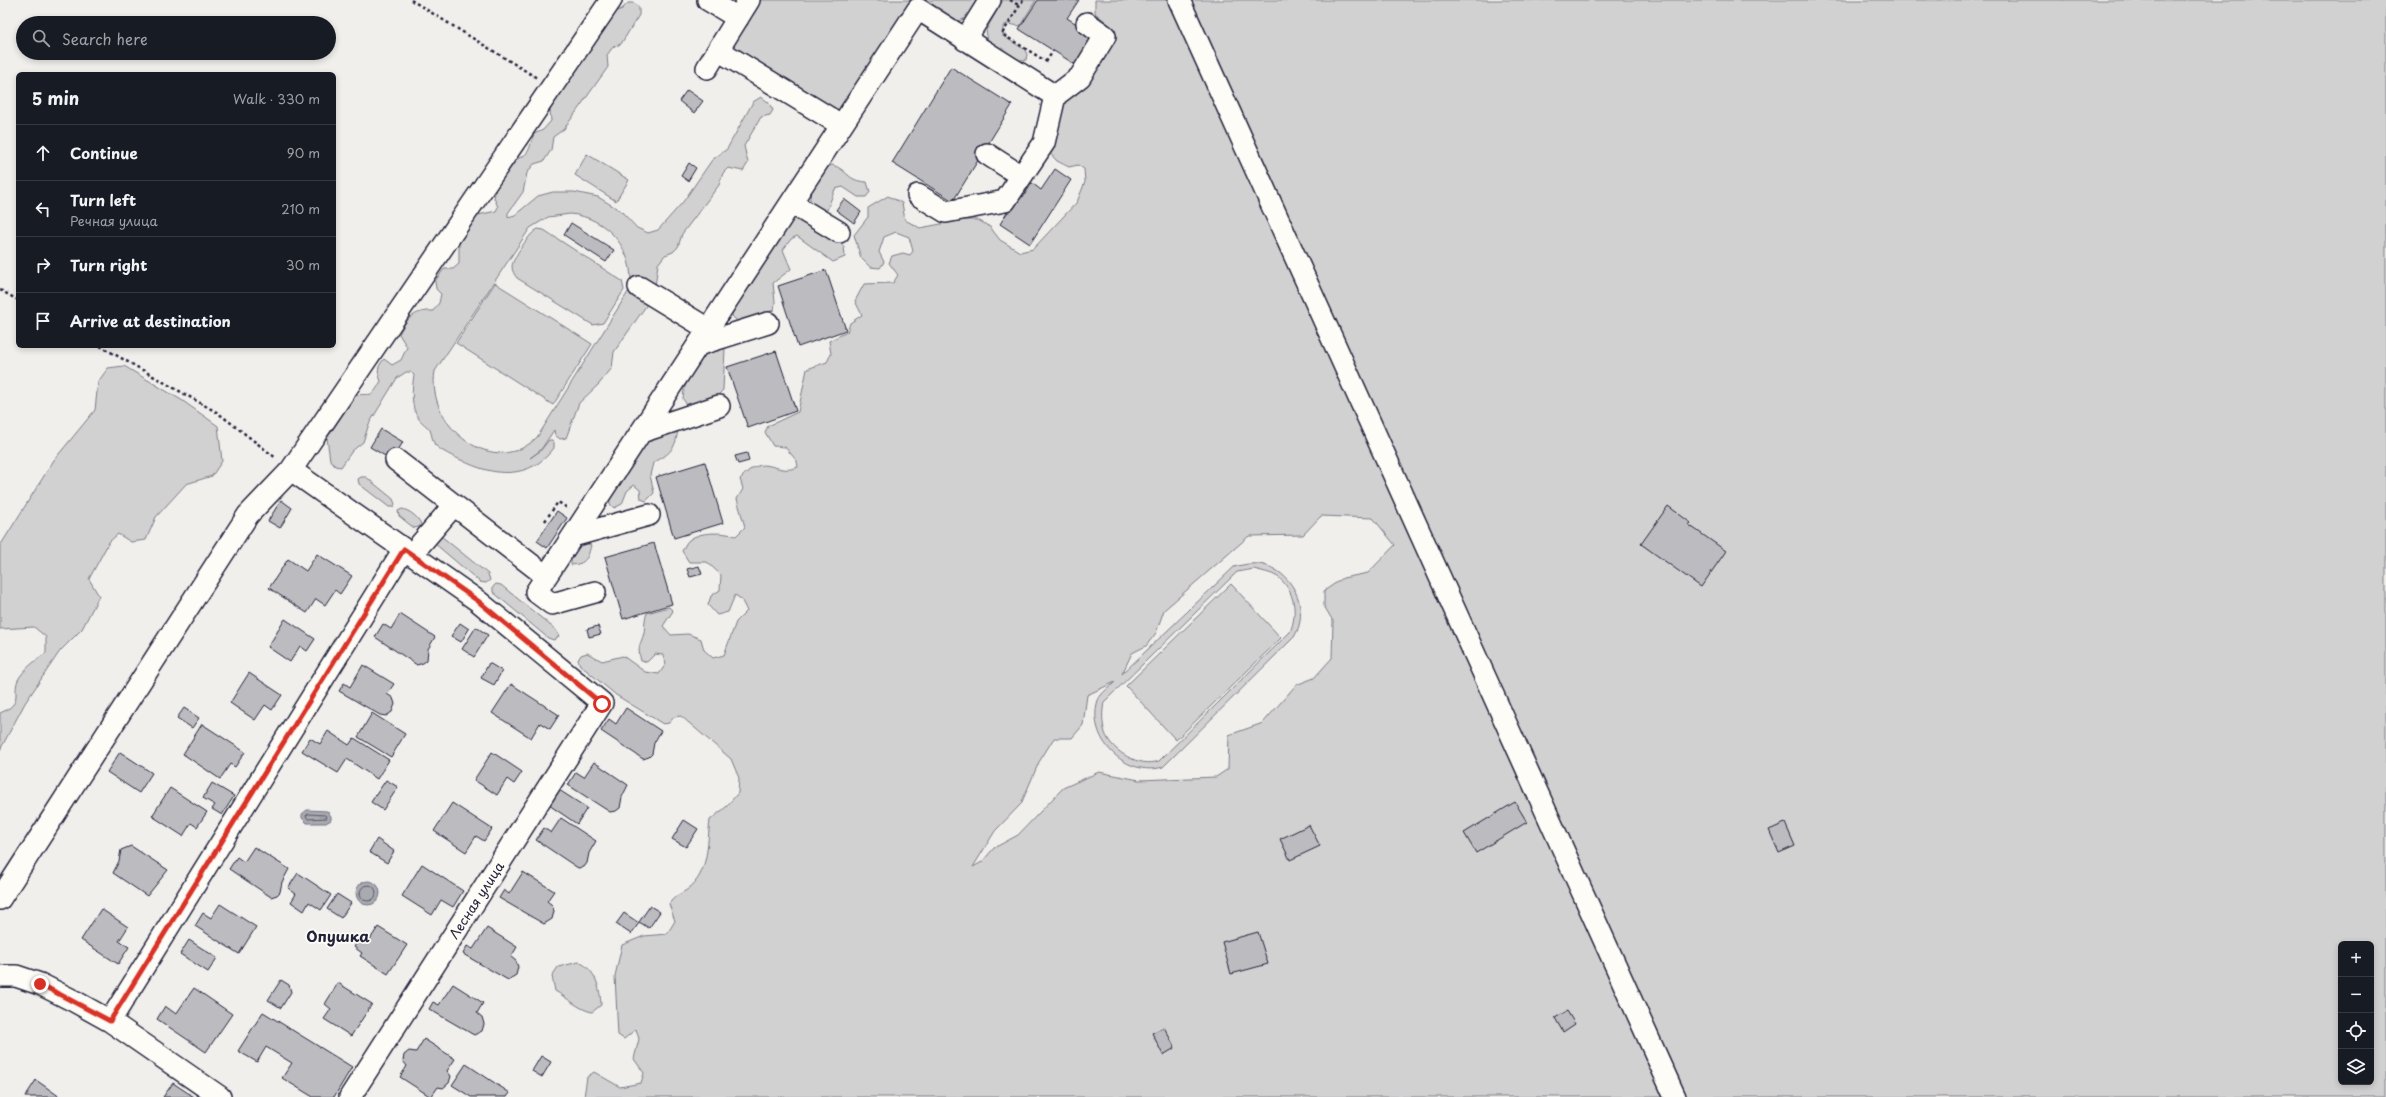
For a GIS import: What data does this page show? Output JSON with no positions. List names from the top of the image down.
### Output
{
  "streets": {
    "street": ["Лесная улица"]
  },
  "districts": ["Опушка"],
  "page": {
    "search": "Search here",
    "heading": ["5 min", "Walk · 330 m"],
    "list": [
      ["Continue", "90 m"],
      ["Turn left", "Речная улица", "210 m"],
      ["Turn right", "30 m"],
      "Arrive at destination"
    ],
    "map_buttons": ["+", "−"]
  }
}
